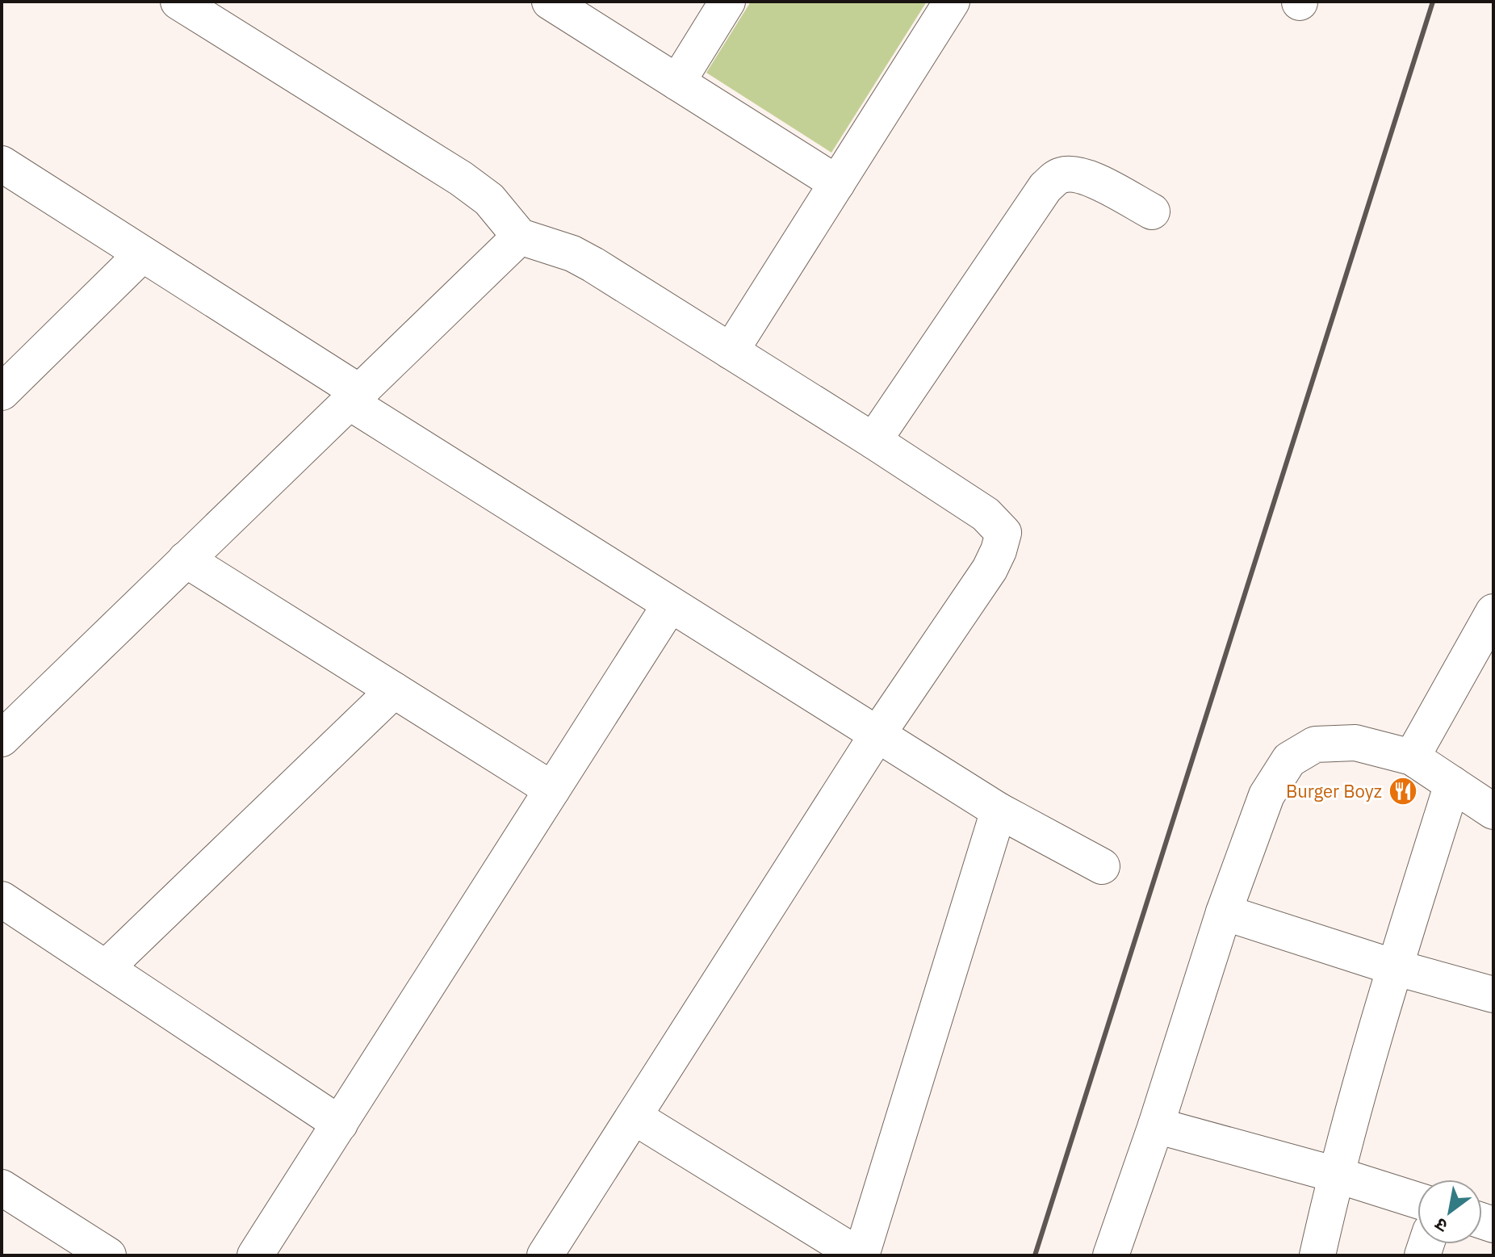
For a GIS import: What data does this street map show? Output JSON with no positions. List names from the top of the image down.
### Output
{
  "places": {
    "restaurant": ["Burger Boyz"]
  },
  "north": "bottom left"
}
